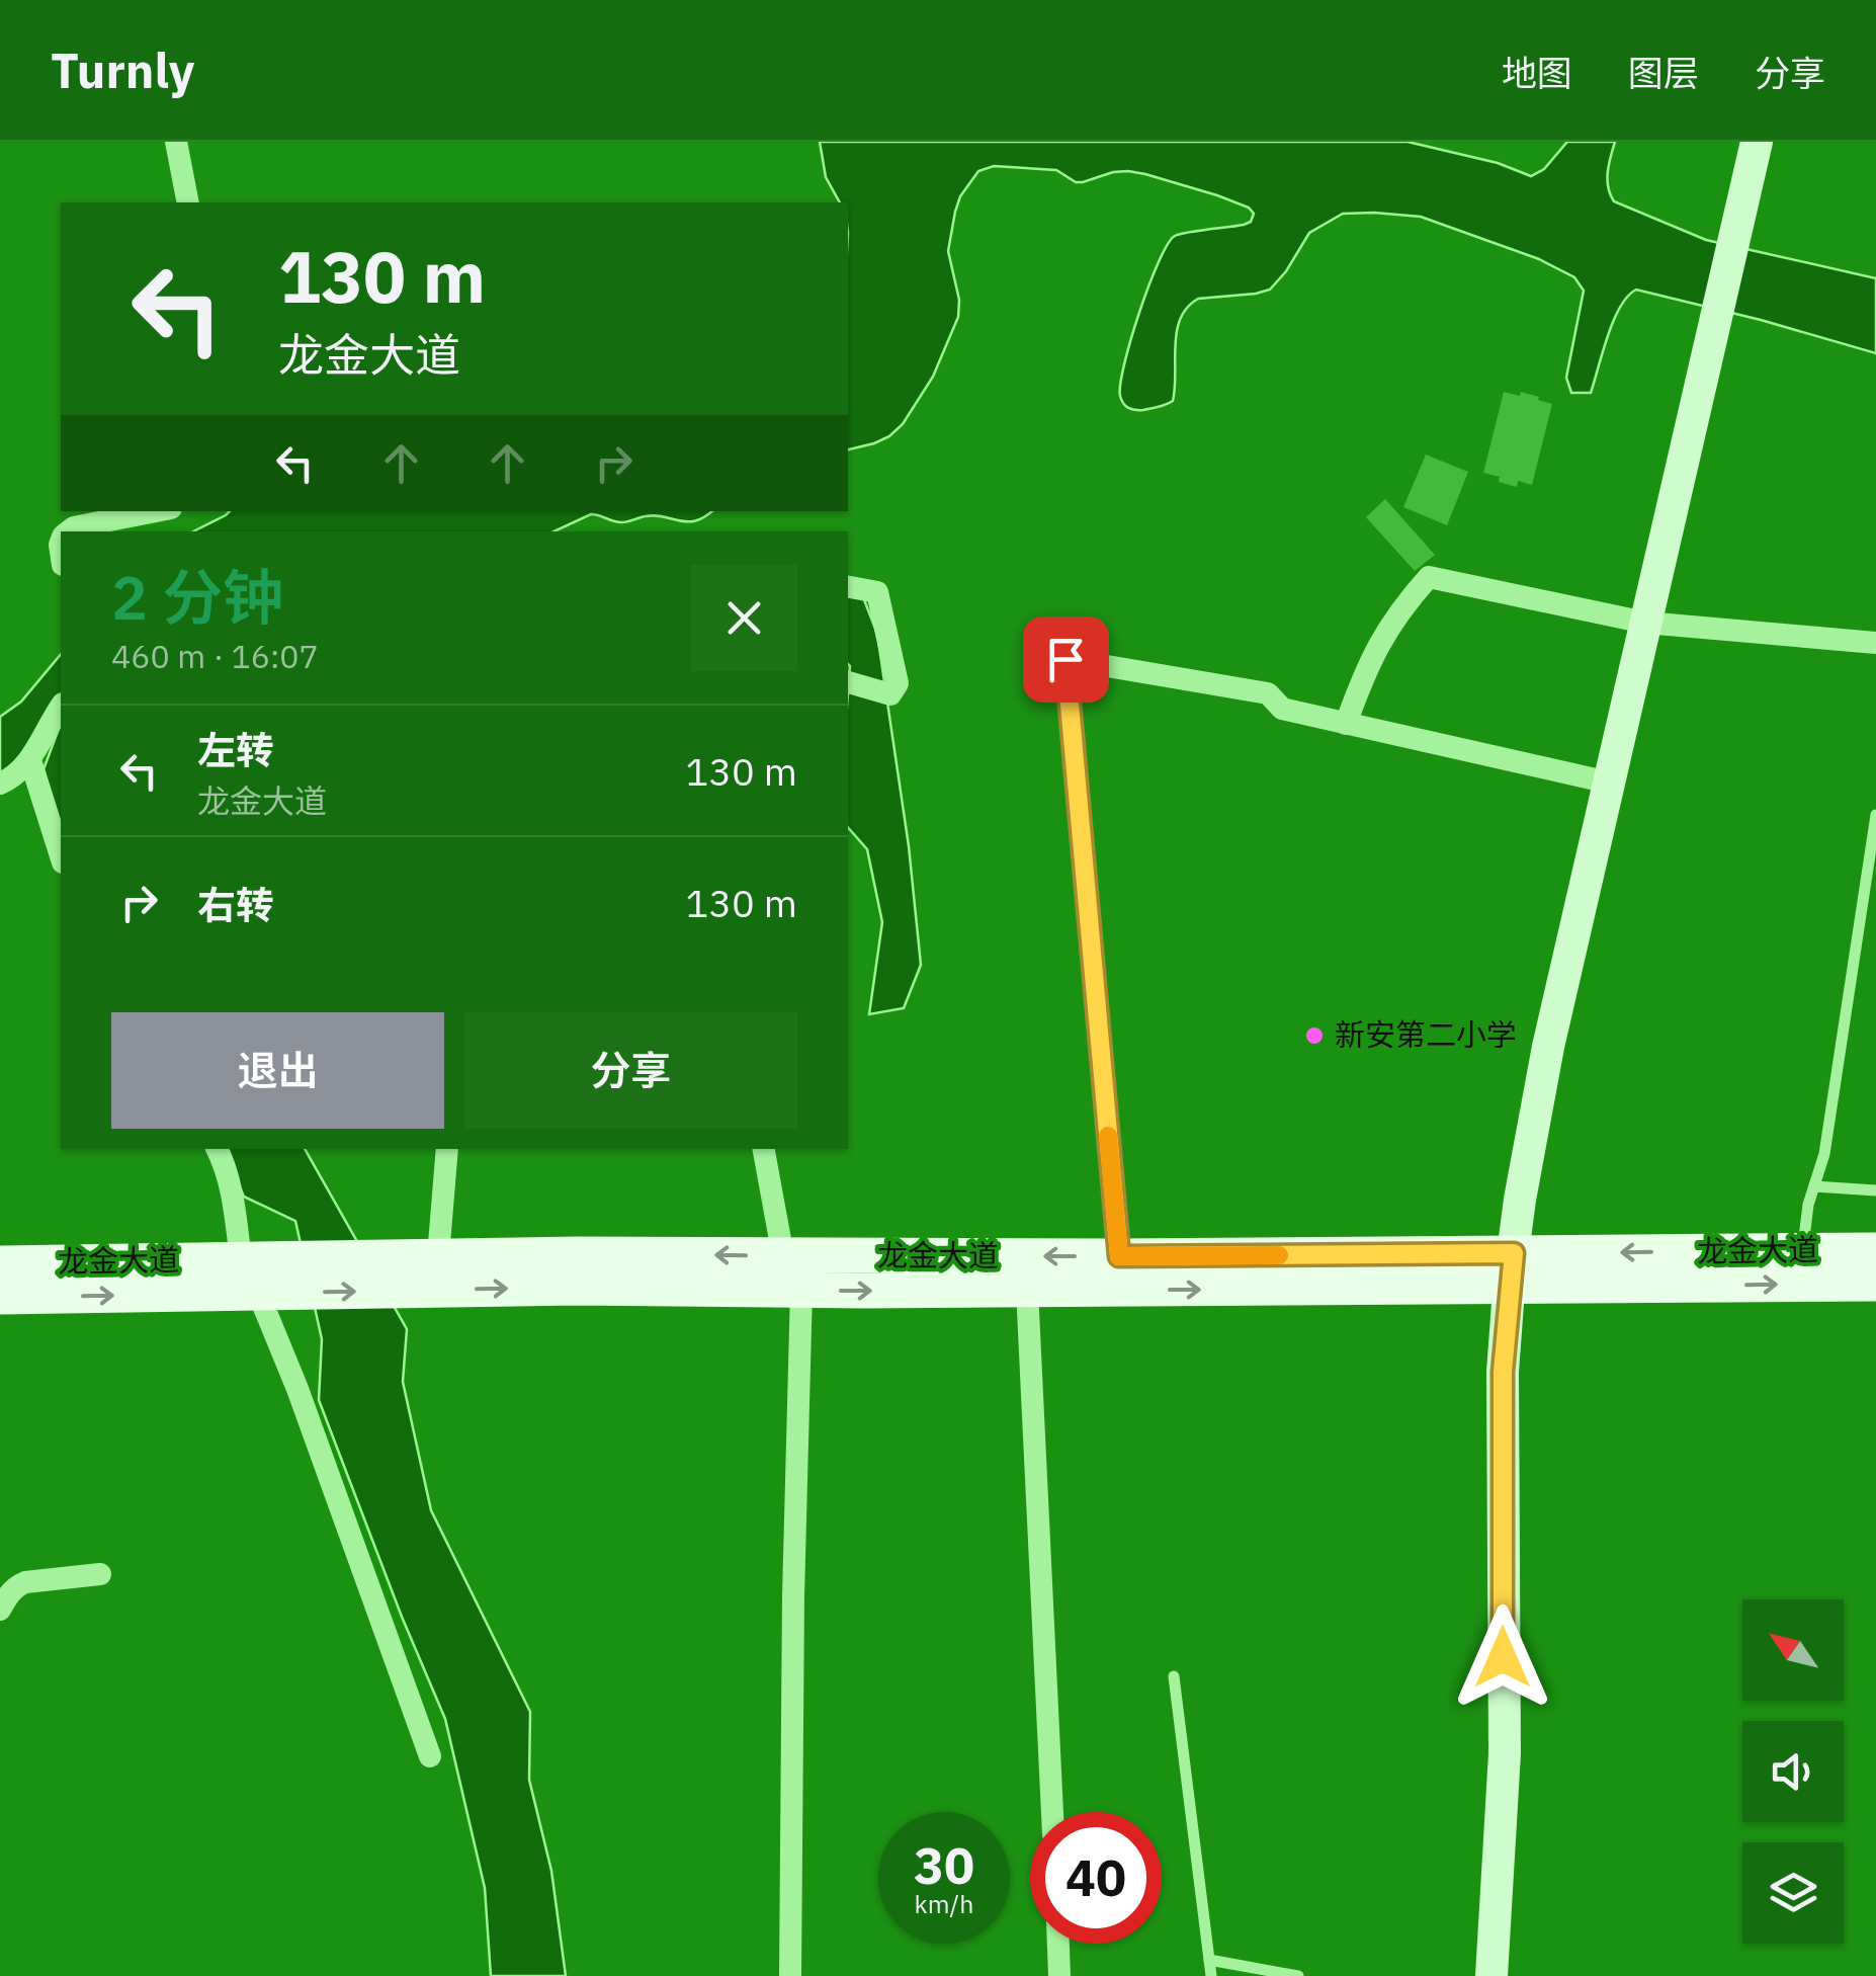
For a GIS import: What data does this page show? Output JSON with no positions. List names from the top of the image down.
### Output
{
  "streets": {
    "main road": ["龙金大道"]
  },
  "places": ["新安第二小学"],
  "north": "top left",
  "page": {
    "header": "Turnly",
    "nav": ["地图", "图层", "分享"],
    "turn": ["130 m", "龙金大道"],
    "heading": ["2 分钟", "460 m · 16:07"],
    "list": [
      {
        "name": "左转",
        "note": "龙金大道",
        "value": "130 m"
      },
      {
        "name": "右转",
        "value": "130 m"
      }
    ],
    "buttons": ["退出", "分享"],
    "speed": "30 km/h",
    "limit": "40"
  }
}
